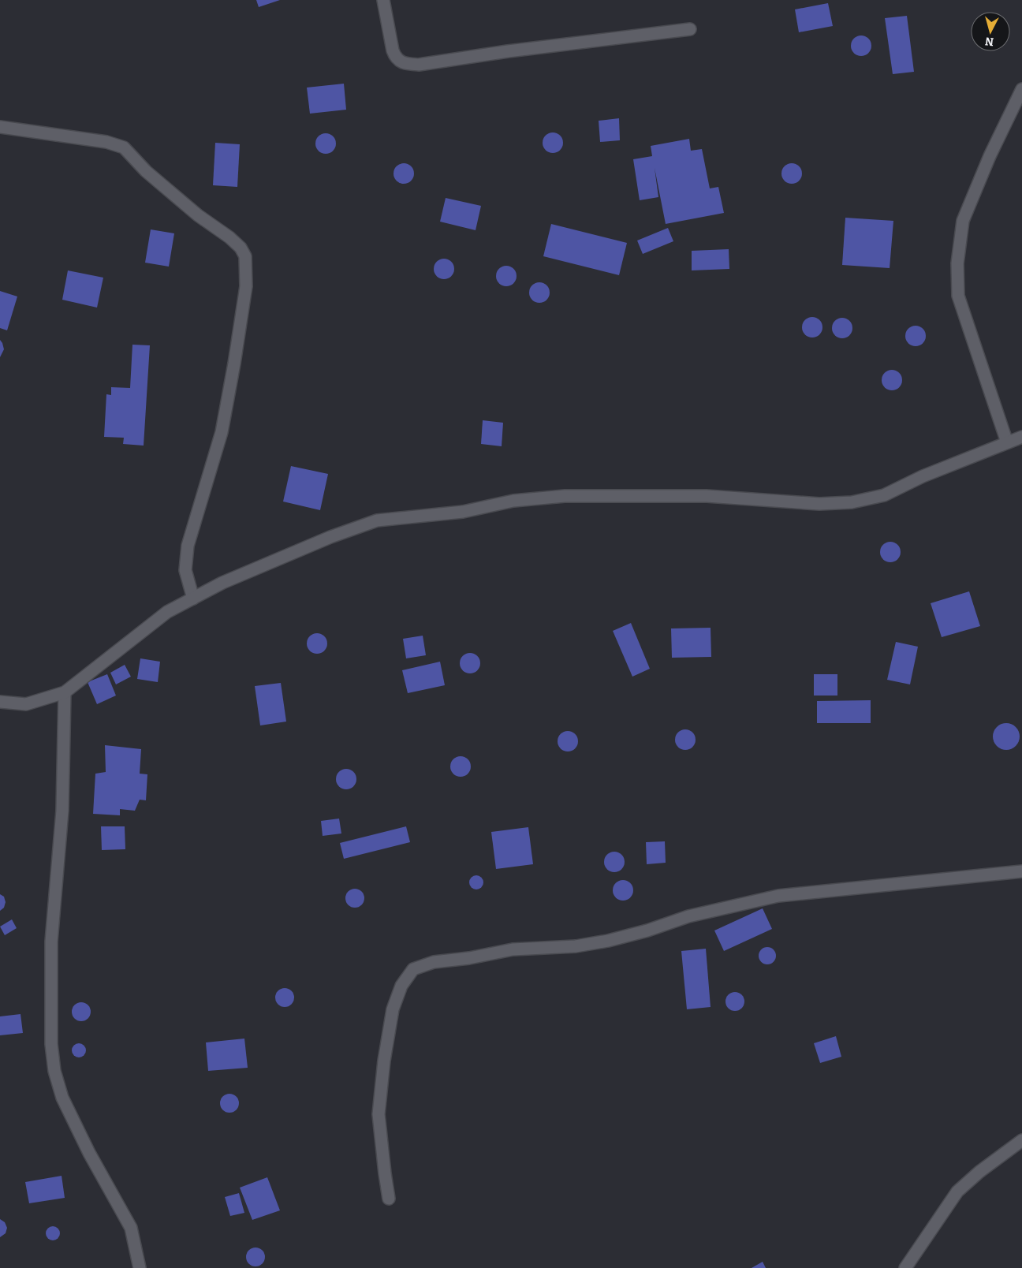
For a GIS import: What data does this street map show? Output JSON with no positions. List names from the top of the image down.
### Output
{
  "north": "bottom"
}
